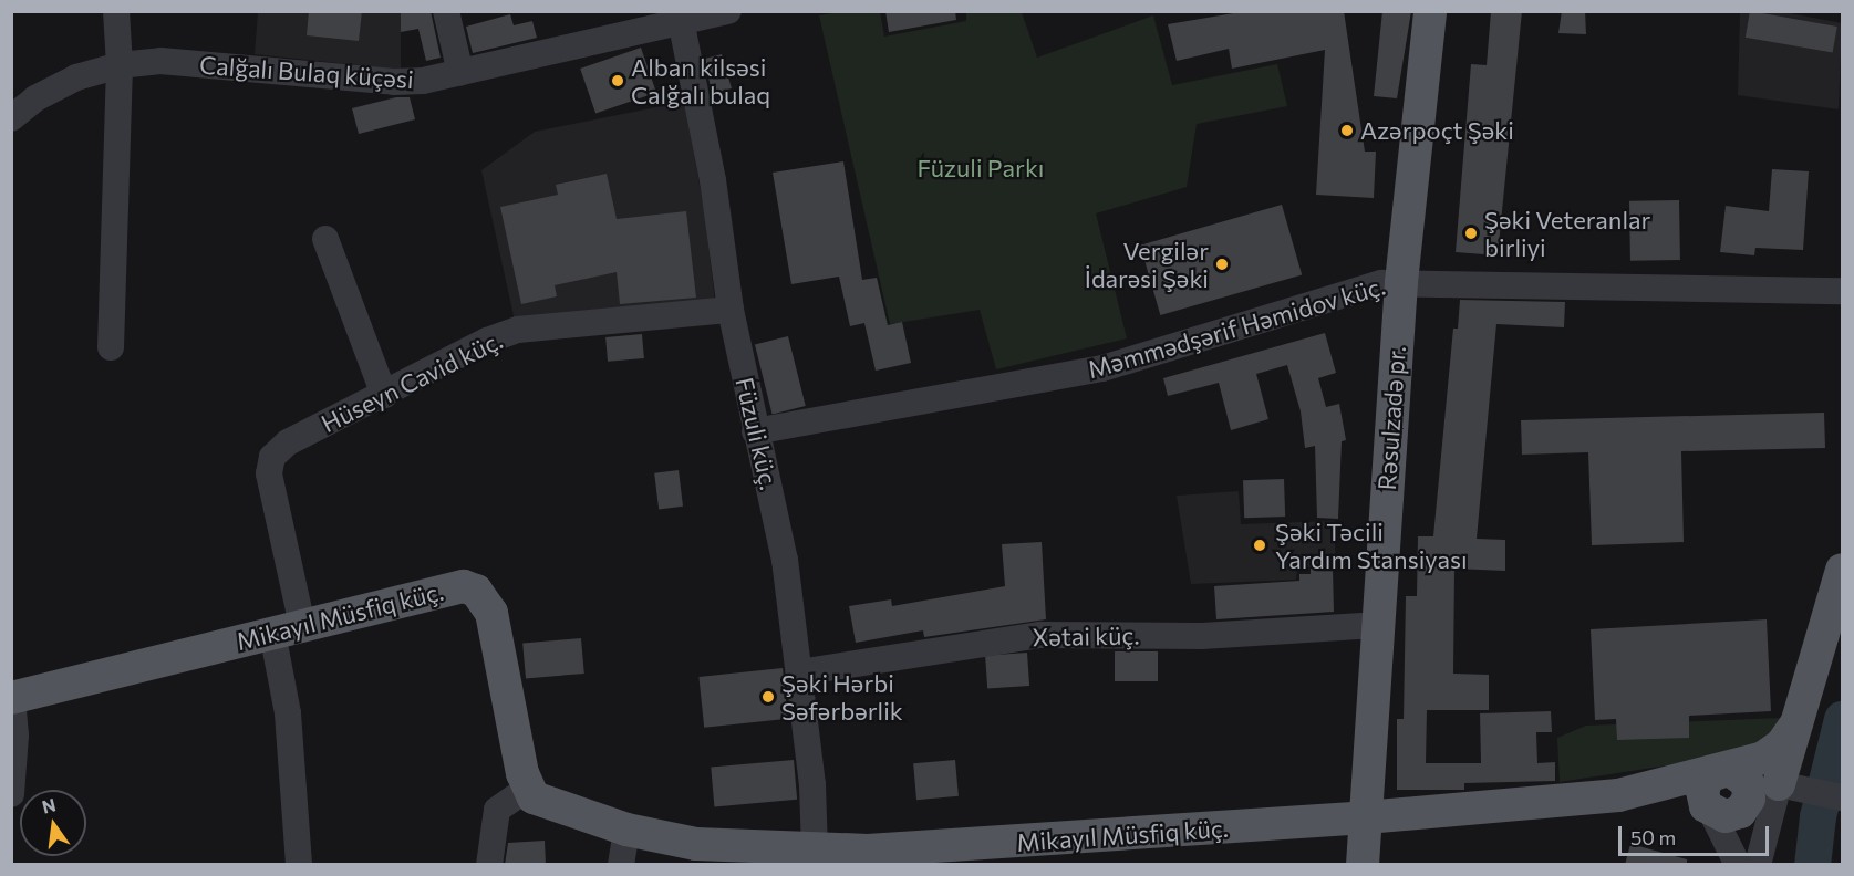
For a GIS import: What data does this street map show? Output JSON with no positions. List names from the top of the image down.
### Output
{
  "streets": {
    "main road": ["Rəsulzadə pr.", "Mikayıl Müsfiq küç."],
    "street": [
      "Calğalı Bulaq küçəsi",
      "Məmmədşərif Həmidov küç.",
      "Hüseyn Cavid küç.",
      "Füzuli küç.",
      "Xətai küç."
    ]
  },
  "crossings": [
    ["Calğalı Bulaq küçəsi", "Füzuli küç."],
    ["Məmmədşərif Həmidov küç.", "Rəsulzadə pr."],
    ["Məmmədşərif Həmidov küç.", "Füzuli küç."],
    ["Hüseyn Cavid küç.", "Füzuli küç."],
    ["Hüseyn Cavid küç.", "Mikayıl Müsfiq küç."],
    ["Rəsulzadə pr.", "Mikayıl Müsfiq küç."],
    ["Rəsulzadə pr.", "Xətai küç."],
    ["Füzuli küç.", "Mikayıl Müsfiq küç."],
    ["Füzuli küç.", "Xətai küç."]
  ],
  "parks": ["Füzuli Parkı"],
  "places": [
    "Alban kilsəsi Calğalı bulaq",
    "Azərpoçt Şəki",
    "Şəki Veteranlar birliyi",
    "Vergilər İdarəsi Şəki",
    "Şəki Təcili Yardım Stansiyası",
    "Şəki Hərbi Səfərbərlik"
  ],
  "scale_bar": "50 m",
  "north": "top"
}
